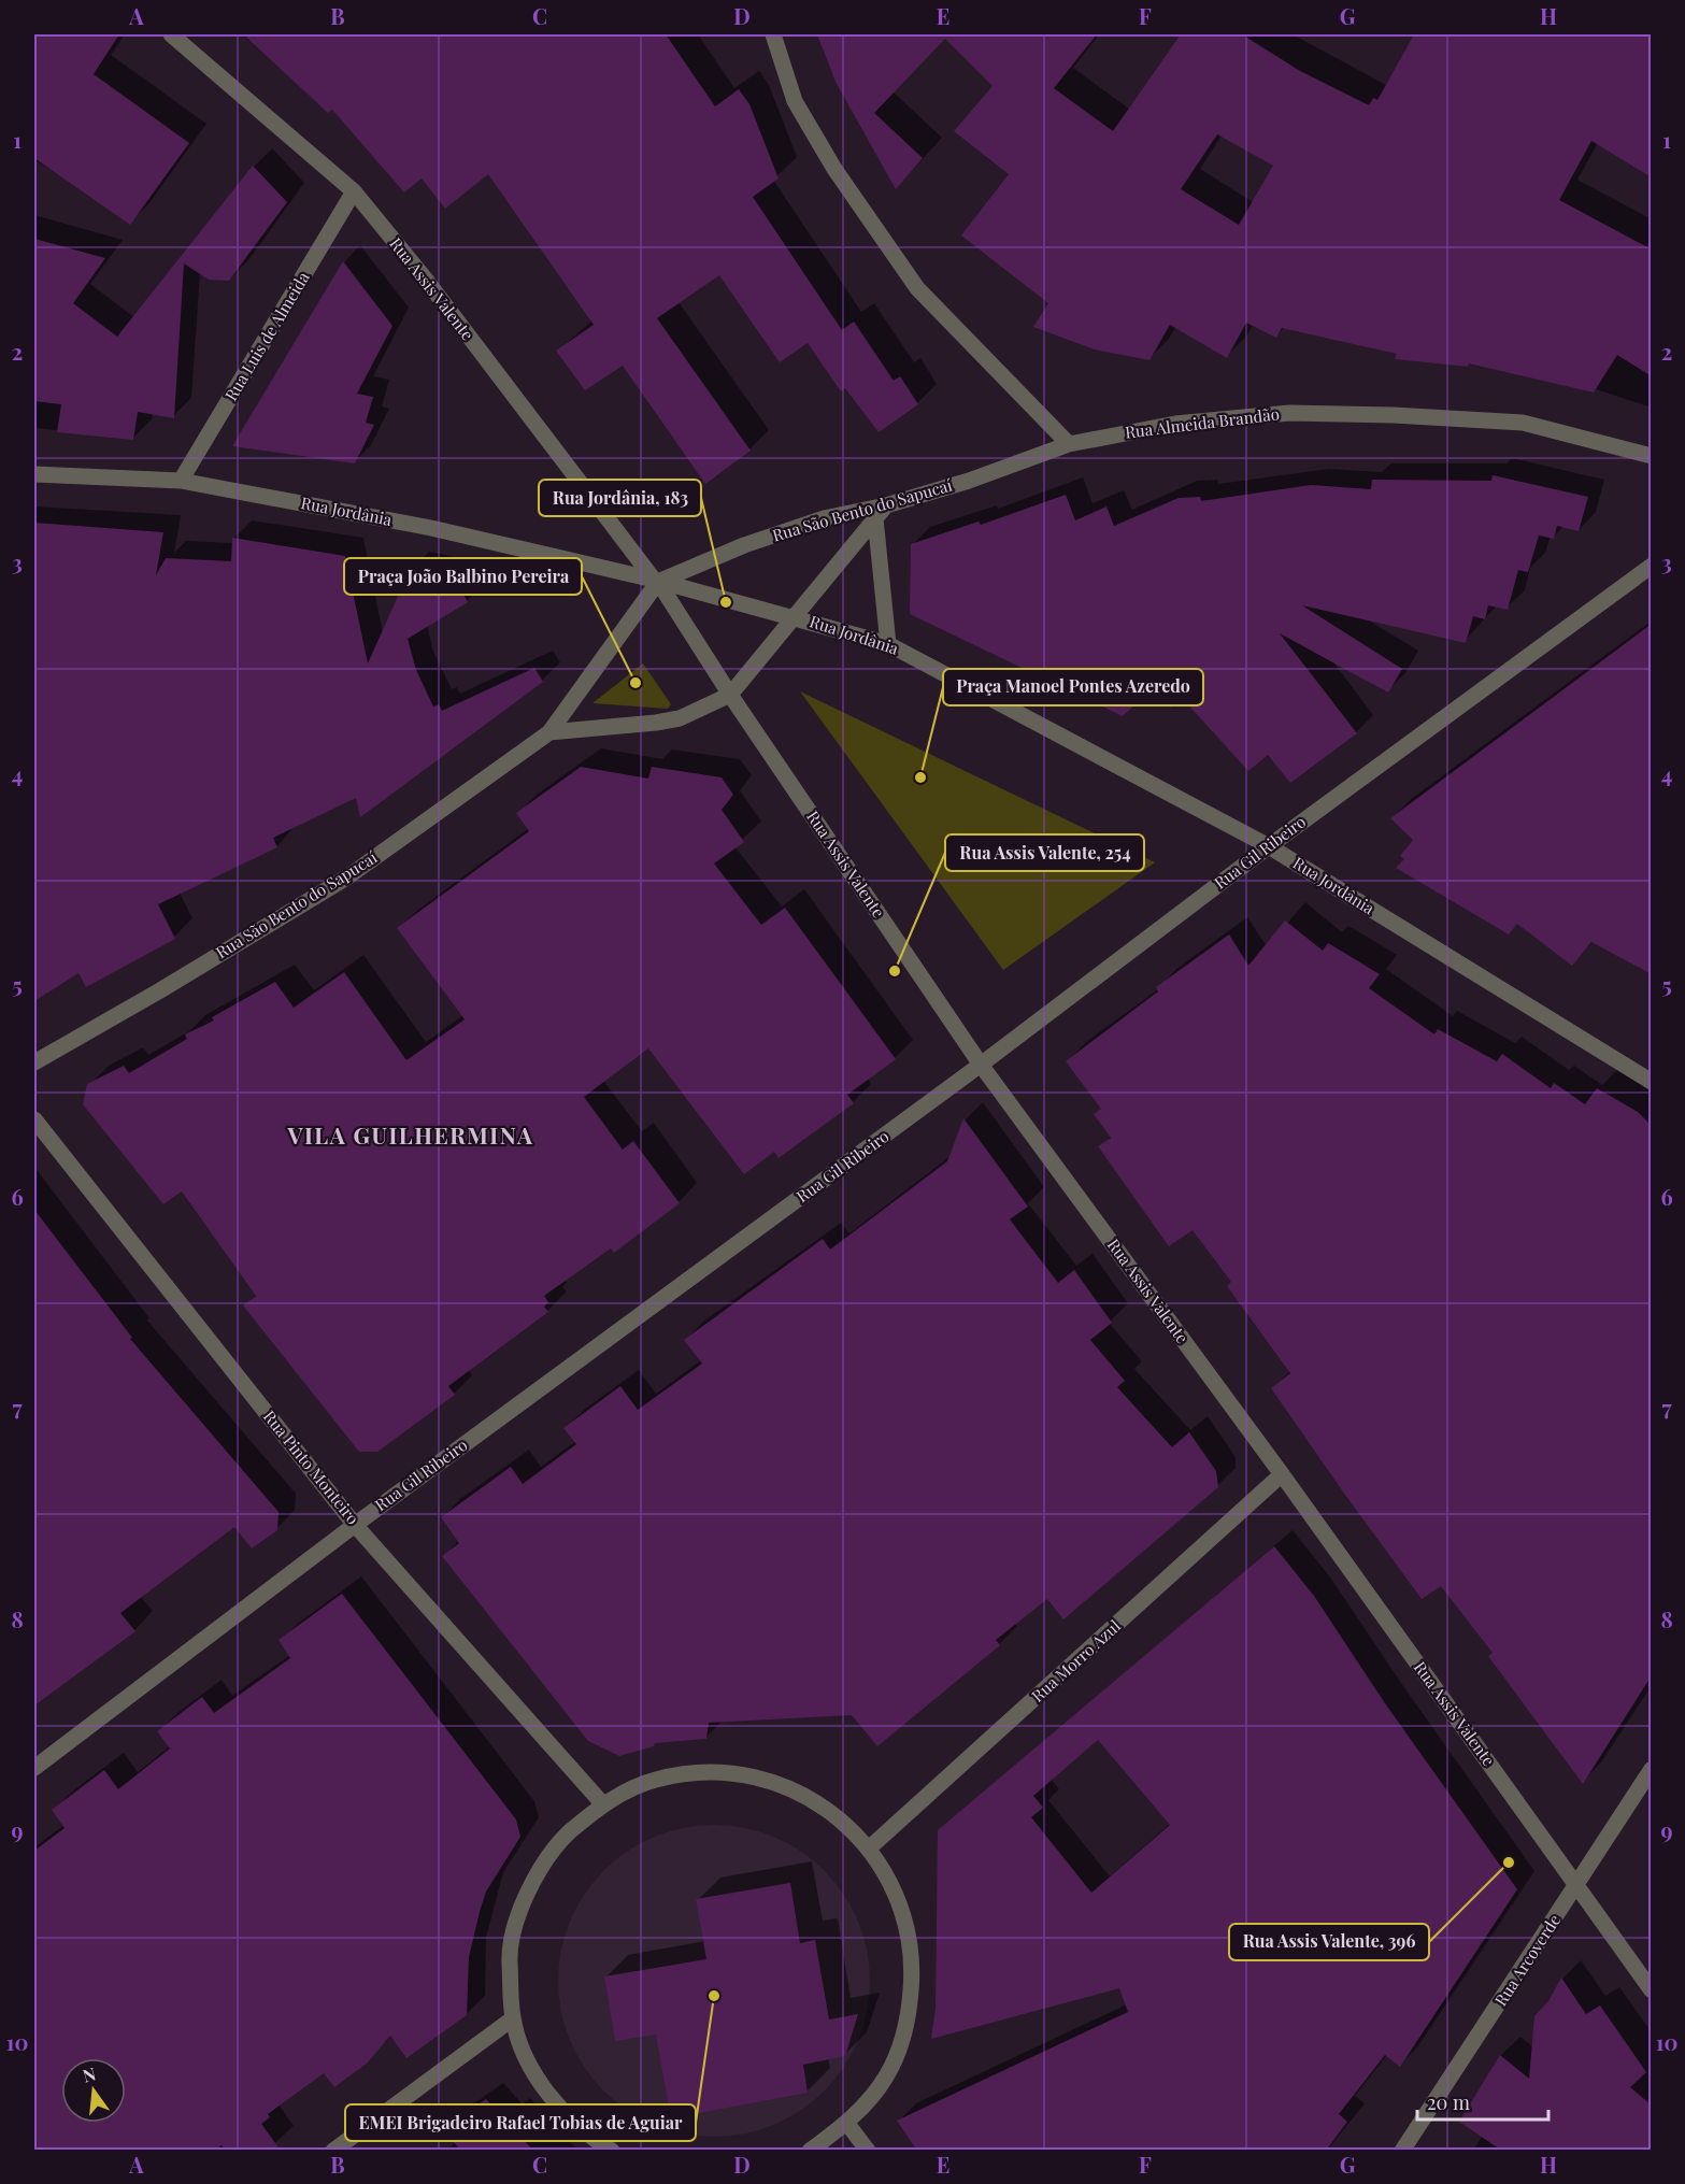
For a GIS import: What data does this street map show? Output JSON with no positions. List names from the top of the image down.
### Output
{
  "streets": {
    "street": [
      "Rua Assis Valente",
      "Rua Luis de Almeida",
      "Rua Almeida Brandão",
      "Rua São Bento do Sapucaí",
      "Rua Jordânia",
      "Rua Gil Ribeiro",
      "Rua Pinto Monteiro",
      "Rua Morro Azul",
      "Rua Arcoverde"
    ]
  },
  "crossings": [
    ["Rua Assis Valente", "Rua Luis de Almeida"],
    ["Rua Assis Valente", "Rua São Bento do Sapucaí"],
    ["Rua Assis Valente", "Rua Jordânia"],
    ["Rua Assis Valente", "Rua Gil Ribeiro"],
    ["Rua Assis Valente", "Rua Morro Azul"],
    ["Rua Assis Valente", "Rua Arcoverde"],
    ["Rua Luis de Almeida", "Rua Jordânia"],
    ["Rua Almeida Brandão", "Rua São Bento do Sapucaí"],
    ["Rua São Bento do Sapucaí", "Rua Jordânia"],
    ["Rua Jordânia", "Rua Gil Ribeiro"],
    ["Rua Gil Ribeiro", "Rua Pinto Monteiro"]
  ],
  "districts": ["VILA GUILHERMINA"],
  "places": [
    "Rua Jordânia, 183",
    "Praça João Balbino Pereira",
    "Praça Manoel Pontes Azeredo",
    "Rua Assis Valente, 254",
    "Rua Assis Valente, 396",
    "EMEI Brigadeiro Rafael Tobias de Aguiar"
  ],
  "scale_bar": "20 m",
  "north": "top",
  "grid": {
    "columns": [
      "A",
      "B",
      "C",
      "D",
      "E",
      "F",
      "G",
      "H"
    ],
    "rows": [
      "1",
      "2",
      "3",
      "4",
      "5",
      "6",
      "7",
      "8",
      "9",
      "10"
    ]
  }
}
